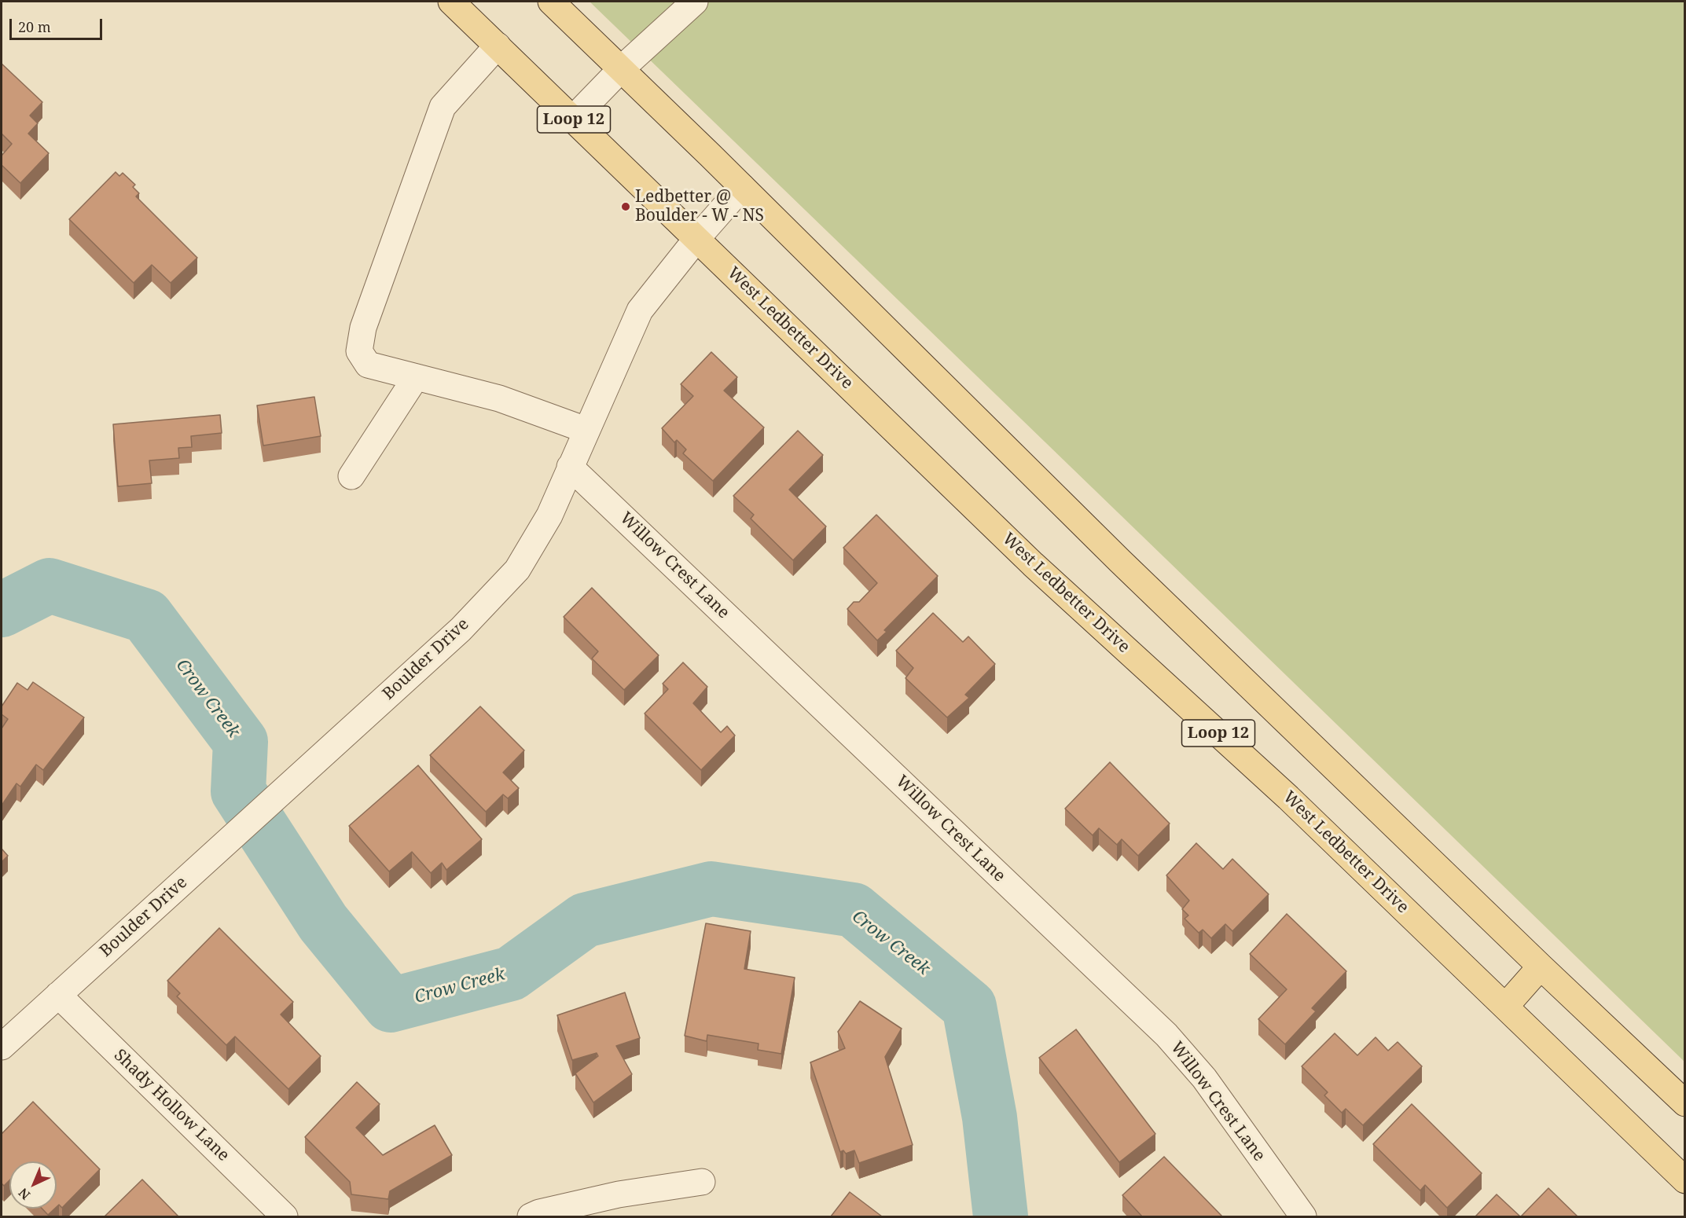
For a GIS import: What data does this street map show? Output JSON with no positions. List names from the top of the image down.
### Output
{
  "streets": {
    "main road": ["Loop 12", "West Ledbetter Drive"],
    "street": ["Willow Crest Lane", "Boulder Drive", "Shady Hollow Lane"]
  },
  "crossings": [
    ["Loop 12", "Boulder Drive"],
    ["West Ledbetter Drive", "Boulder Drive"],
    ["Willow Crest Lane", "Boulder Drive"],
    ["Boulder Drive", "Shady Hollow Lane"]
  ],
  "water": ["Crow Creek"],
  "places": ["Ledbetter @ Boulder - W - NS"],
  "scale_bar": "20 m",
  "north": "bottom left"
}
